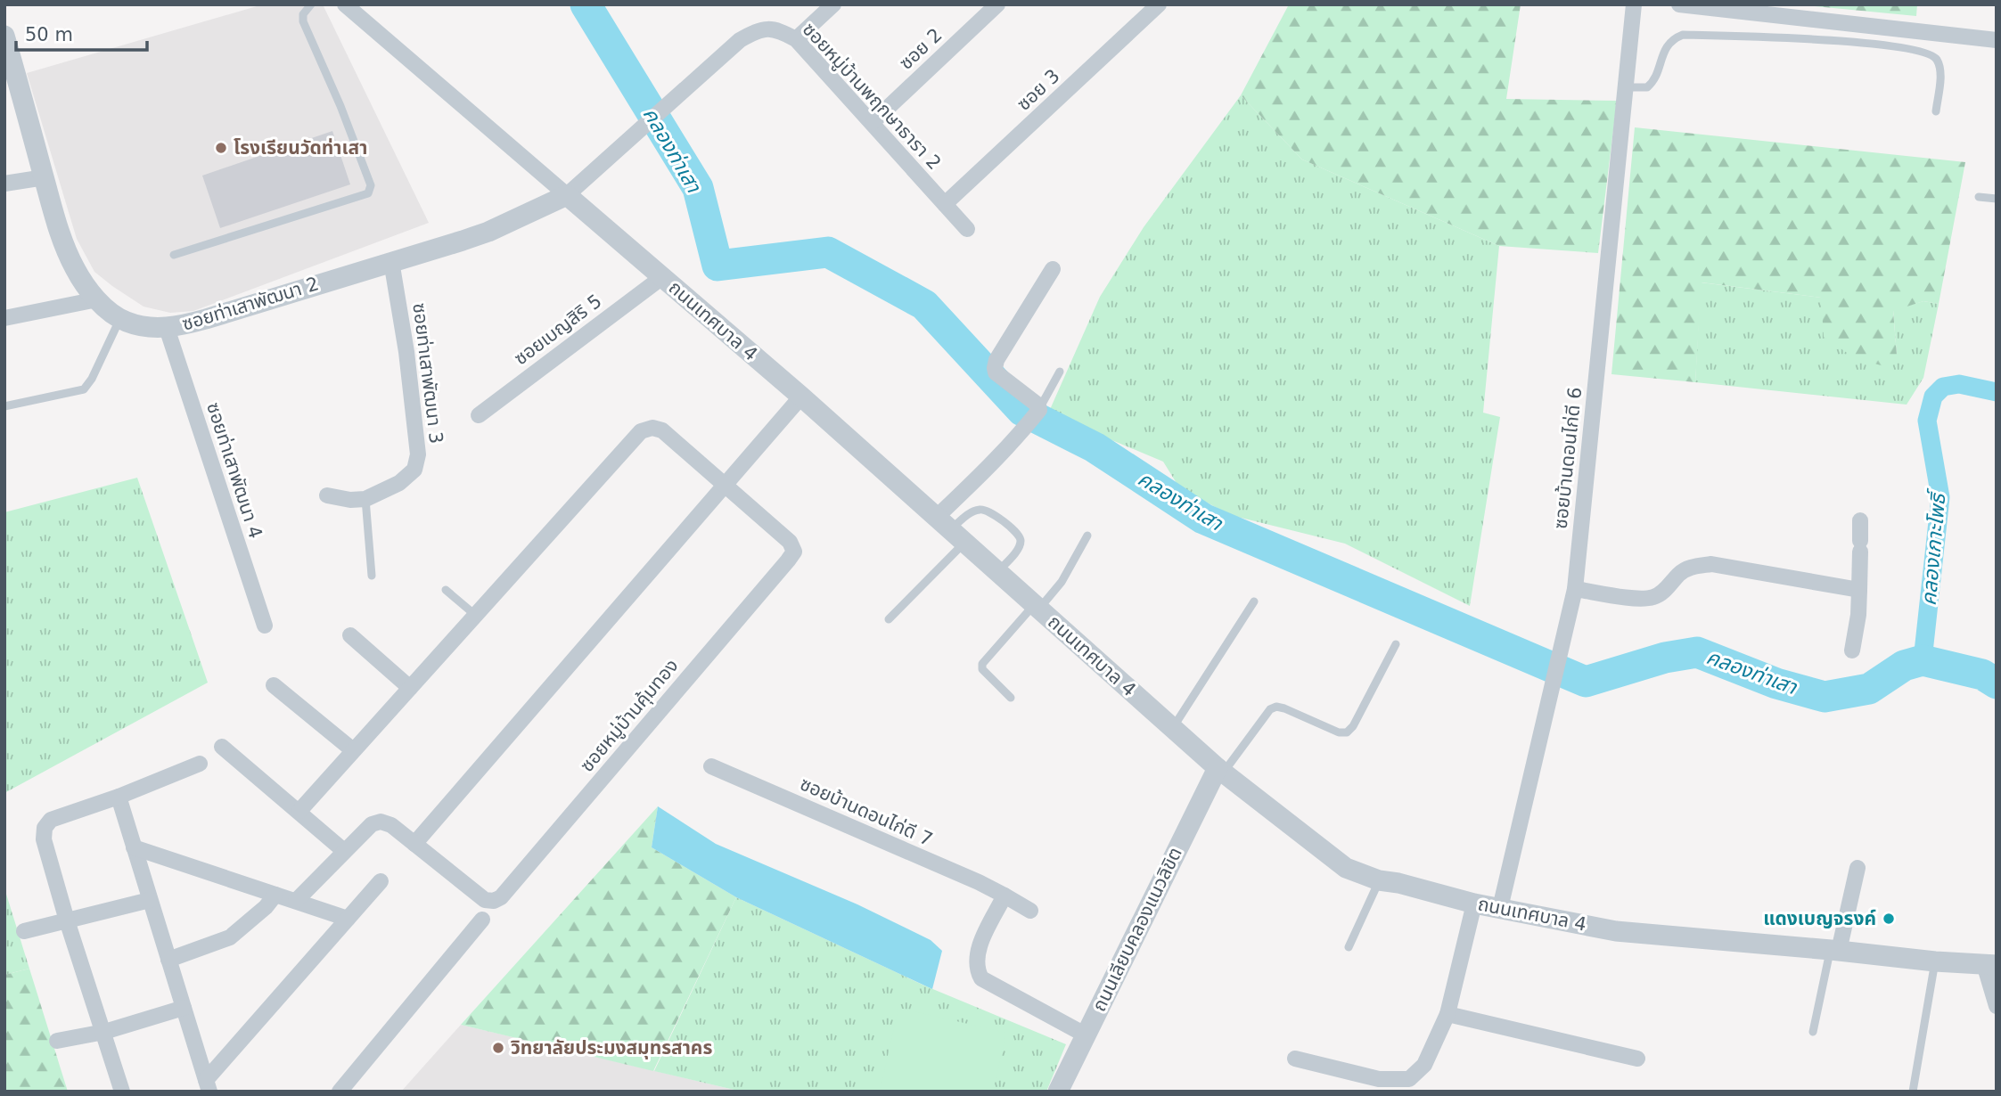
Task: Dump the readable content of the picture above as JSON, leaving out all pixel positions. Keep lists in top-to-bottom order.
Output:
{
  "streets": {
    "street": [
      "ซอย 2",
      "ซอย 3",
      "ซอยหมู่บ้านพฤกษาธารา 2",
      "ซอยท่าเสาพัฒนา 2",
      "ถนนเทศบาล 4",
      "ซอยเบญสิริ 5",
      "ซอยท่าเสาพัฒนา 3",
      "ซอยบ้านดอนไก่ดี 6",
      "ซอยท่าเสาพัฒนา 4",
      "ซอยหมู่บ้านคุ้มทอง",
      "ซอยบ้านดอนไก่ดี 7",
      "ถนนเลียบคลองแนวลิขิต"
    ]
  },
  "crossings": [
    ["ซอย 2", "ซอยหมู่บ้านพฤกษาธารา 2"],
    ["ซอย 3", "ซอยหมู่บ้านพฤกษาธารา 2"],
    ["ซอยหมู่บ้านพฤกษาธารา 2", "ซอยท่าเสาพัฒนา 2"],
    ["ซอยหมู่บ้านพฤกษาธารา 2", "ถนนเทศบาล 4"],
    ["ซอยท่าเสาพัฒนา 2", "ถนนเทศบาล 4"],
    ["ซอยท่าเสาพัฒนา 2", "ซอยท่าเสาพัฒนา 3"],
    ["ซอยท่าเสาพัฒนา 2", "ซอยท่าเสาพัฒนา 4"],
    ["ถนนเทศบาล 4", "ซอยเบญสิริ 5"],
    ["ถนนเทศบาล 4", "ซอยบ้านดอนไก่ดี 6"],
    ["ถนนเทศบาล 4", "ถนนเลียบคลองแนวลิขิต"]
  ],
  "water": ["คลองท่าเสา", "คลองเกาะโพธิ์"],
  "places": ["โรงเรียนวัดท่าเสา", "แดงเบญจรงค์", "วิทยาลัยประมงสมุทรสาคร"],
  "scale_bar": "50 m"
}
